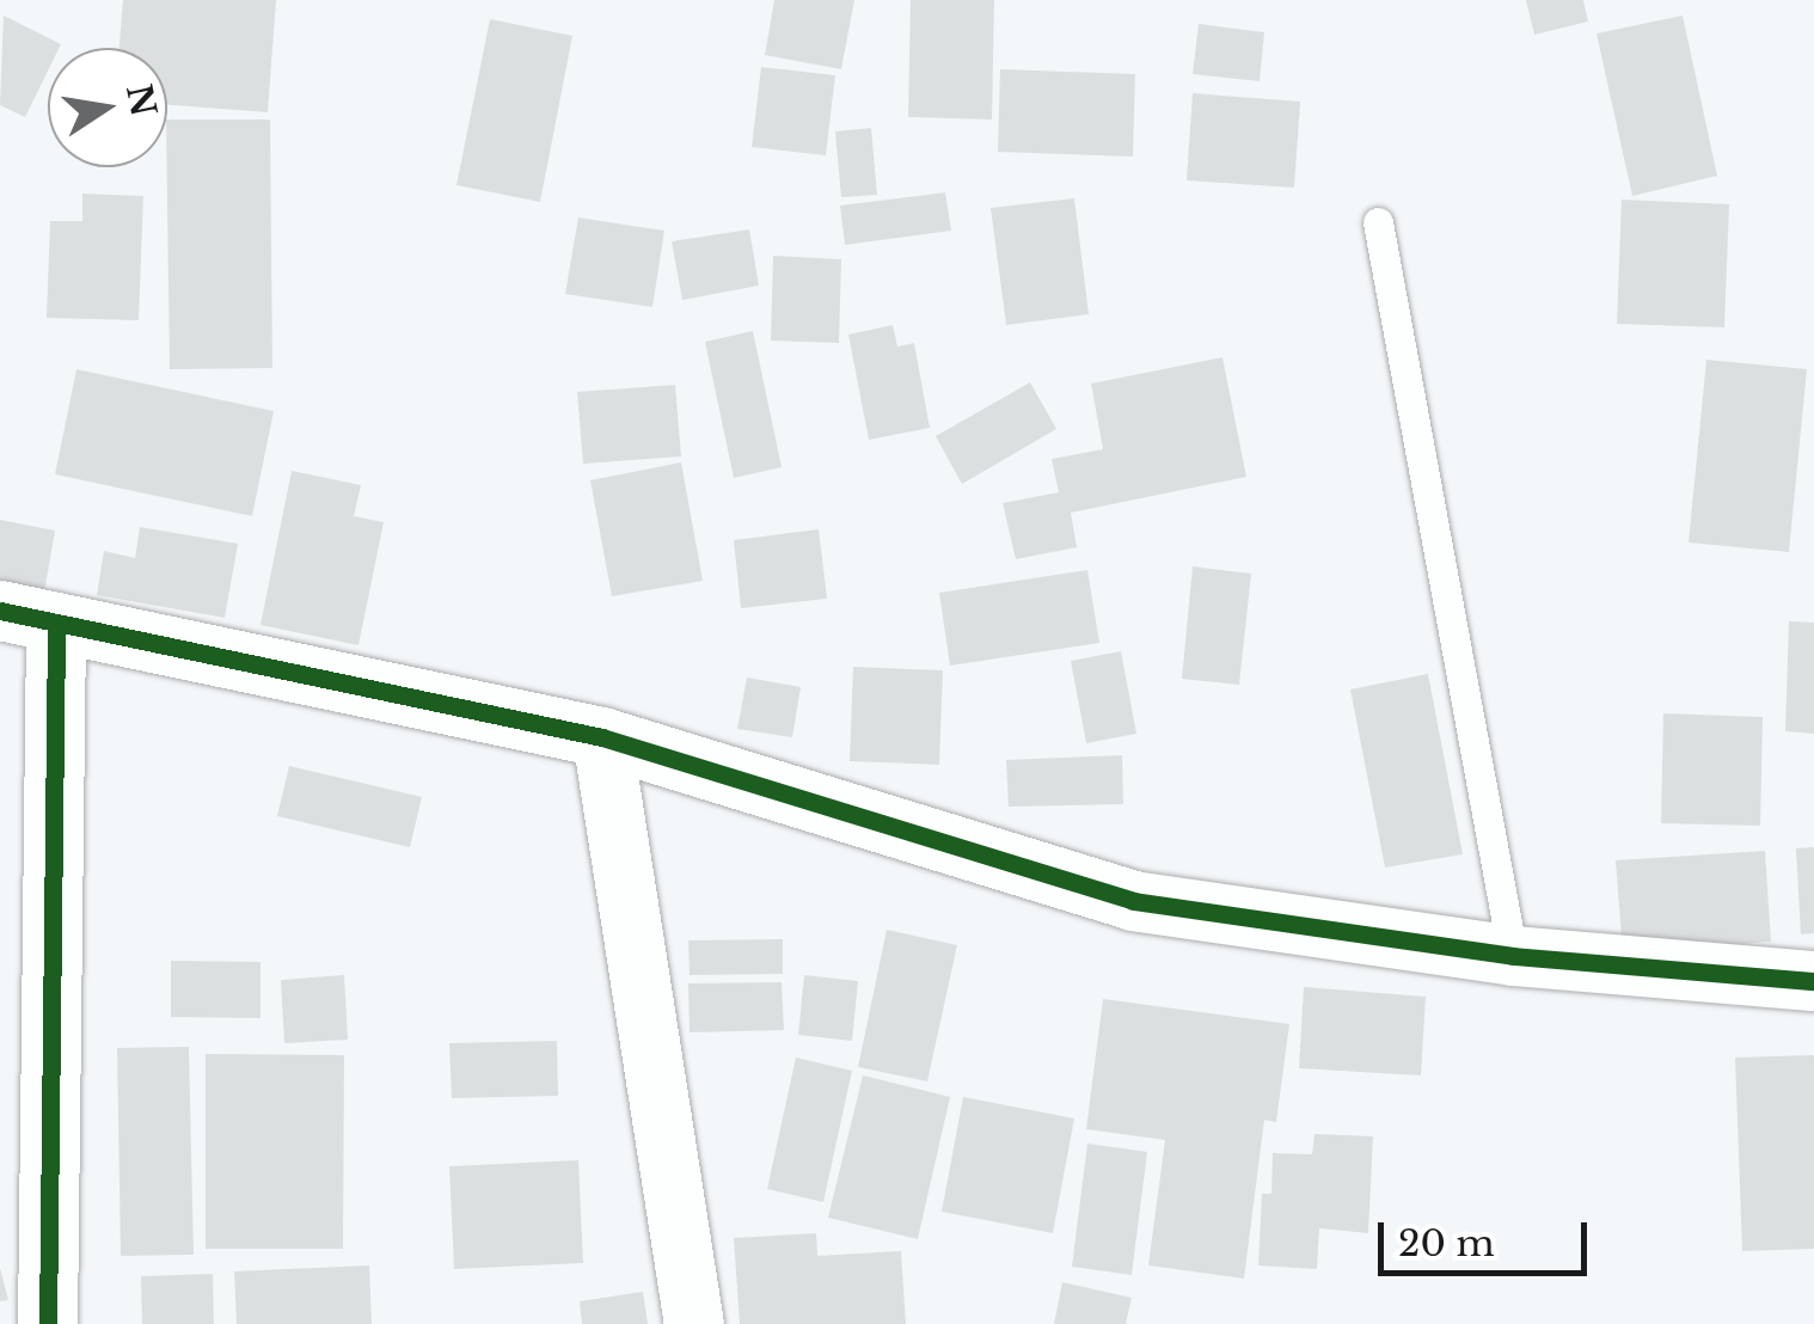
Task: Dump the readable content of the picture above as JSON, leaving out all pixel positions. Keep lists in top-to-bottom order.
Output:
{
  "scale_bar": "20 m",
  "north": "right"
}
